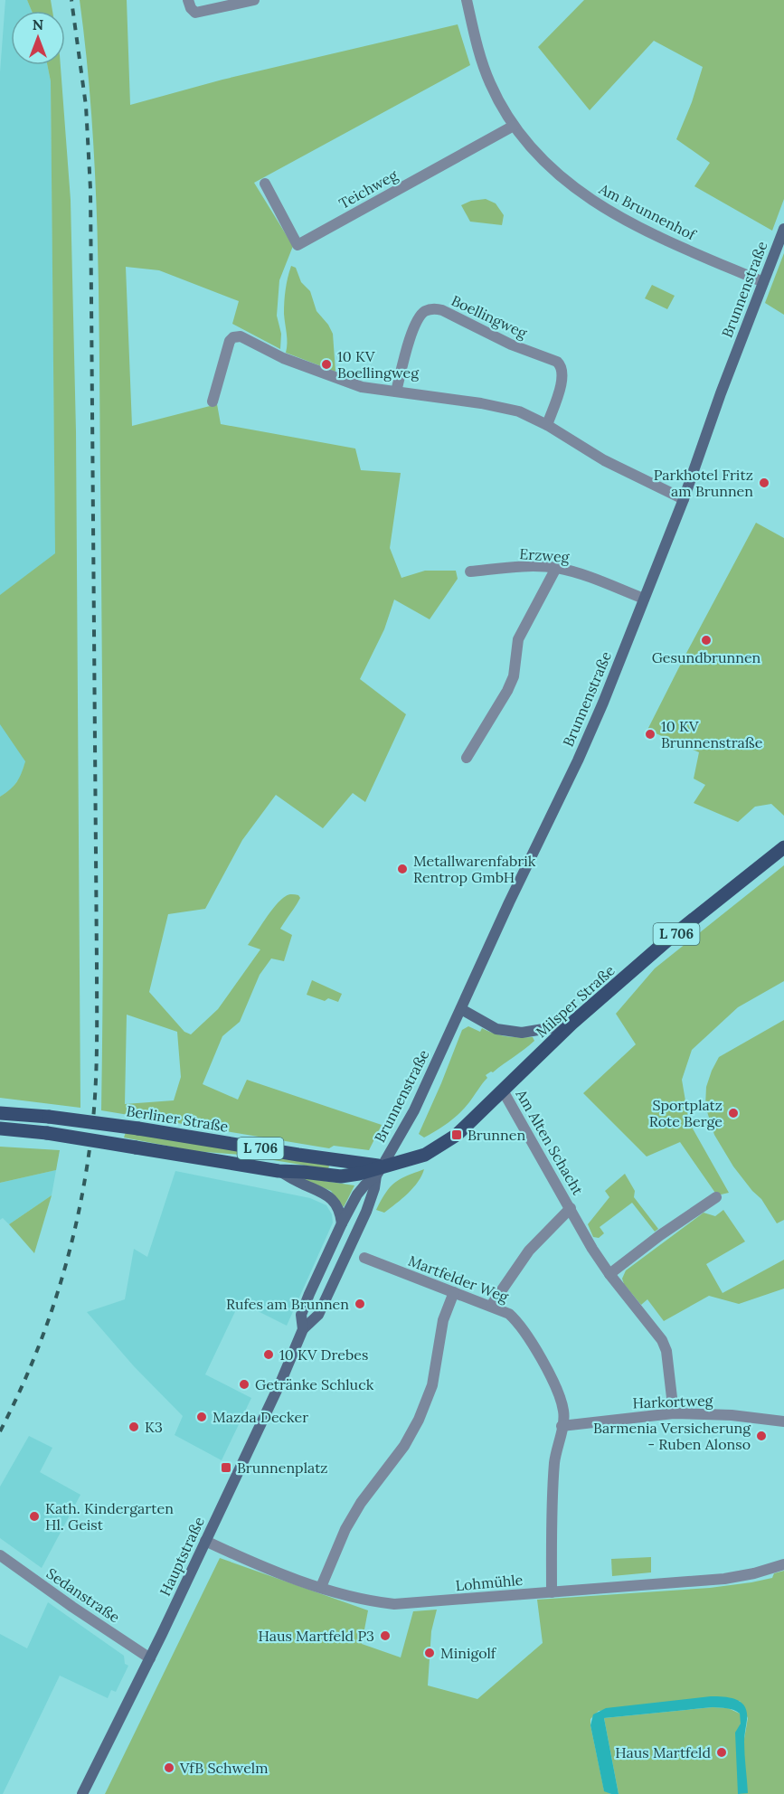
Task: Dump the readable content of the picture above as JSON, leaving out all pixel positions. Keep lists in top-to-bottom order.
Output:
{
  "streets": {
    "main road": [
      "Brunnenstraße",
      "L 706",
      "Milsper Straße",
      "Berliner Straße",
      "Hauptstraße"
    ],
    "street": [
      "Teichweg",
      "Am Brunnenhof",
      "Boellingweg",
      "Erzweg",
      "Am Alten Schacht",
      "Martfelder Weg",
      "Harkortweg",
      "Lohmühle",
      "Sedanstraße"
    ]
  },
  "crossings": [
    ["Teichweg", "Am Brunnenhof"],
    ["Am Brunnenhof", "Brunnenstraße"],
    ["Brunnenstraße", "Erzweg"],
    ["Brunnenstraße", "L 706"],
    ["Brunnenstraße", "Milsper Straße"],
    ["Brunnenstraße", "Berliner Straße"],
    ["Brunnenstraße", "Hauptstraße"],
    ["L 706", "Milsper Straße"],
    ["L 706", "Berliner Straße"],
    ["L 706", "Hauptstraße"],
    ["Milsper Straße", "Berliner Straße"],
    ["Milsper Straße", "Am Alten Schacht"],
    ["Milsper Straße", "Hauptstraße"],
    ["Berliner Straße", "Hauptstraße"],
    ["Am Alten Schacht", "Martfelder Weg"],
    ["Am Alten Schacht", "Harkortweg"],
    ["Martfelder Weg", "Harkortweg"],
    ["Martfelder Weg", "Lohmühle"],
    ["Hauptstraße", "Lohmühle"],
    ["Hauptstraße", "Sedanstraße"]
  ],
  "places": {
    "other": [
      "10 KV Boellingweg",
      "Parkhotel Fritz am Brunnen",
      "Gesundbrunnen",
      "10 KV Brunnenstraße",
      "Metallwarenfabrik Rentrop GmbH",
      "Sportplatz Rote Berge",
      "Rufes am Brunnen",
      "10 KV Drebes",
      "Getränke Schluck",
      "Mazda Decker",
      "K3",
      "Barmenia Versicherung - Ruben Alonso",
      "Kath. Kindergarten Hl. Geist",
      "Haus Martfeld P3",
      "Minigolf",
      "Haus Martfeld",
      "VfB Schwelm"
    ],
    "transit": ["Brunnen", "Brunnenplatz"]
  },
  "north": "top"
}
